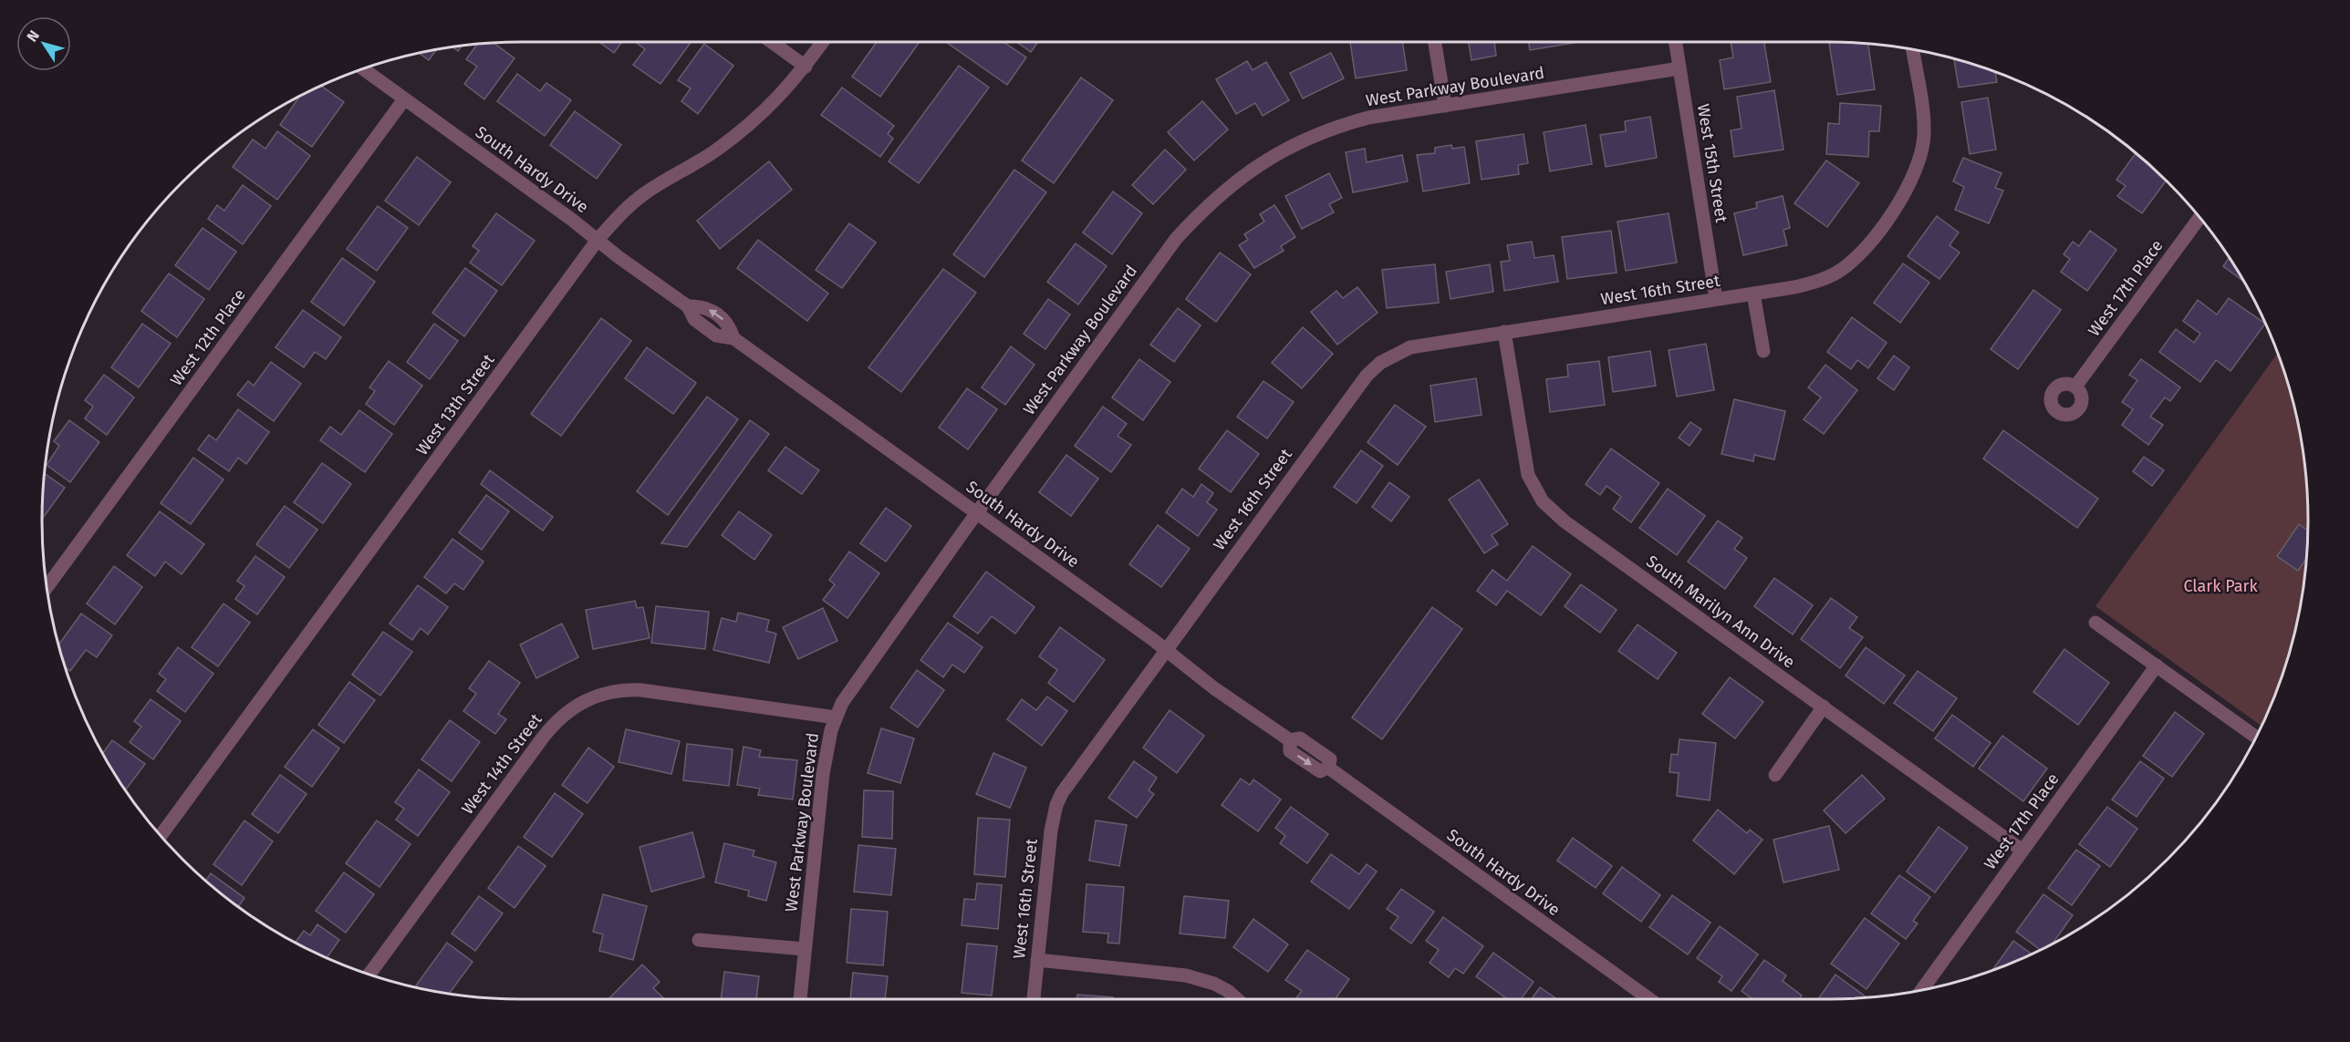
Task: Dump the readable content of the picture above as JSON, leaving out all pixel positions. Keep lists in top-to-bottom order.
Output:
{
  "streets": {
    "street": [
      "West Parkway Boulevard",
      "West 15th Street",
      "South Hardy Drive",
      "West 17th Place",
      "West 16th Street",
      "West 12th Place",
      "West 13th Street",
      "South Marilyn Ann Drive",
      "West 14th Street"
    ]
  },
  "crossings": [
    ["West Parkway Boulevard", "West 15th Street"],
    ["West Parkway Boulevard", "South Hardy Drive"],
    ["West Parkway Boulevard", "West 14th Street"],
    ["West 15th Street", "West 16th Street"],
    ["South Hardy Drive", "West 16th Street"],
    ["South Hardy Drive", "West 12th Place"],
    ["South Hardy Drive", "West 13th Street"],
    ["West 17th Place", "South Marilyn Ann Drive"],
    ["West 16th Street", "South Marilyn Ann Drive"]
  ],
  "parks": ["Clark Park"],
  "north": "top left"
}
